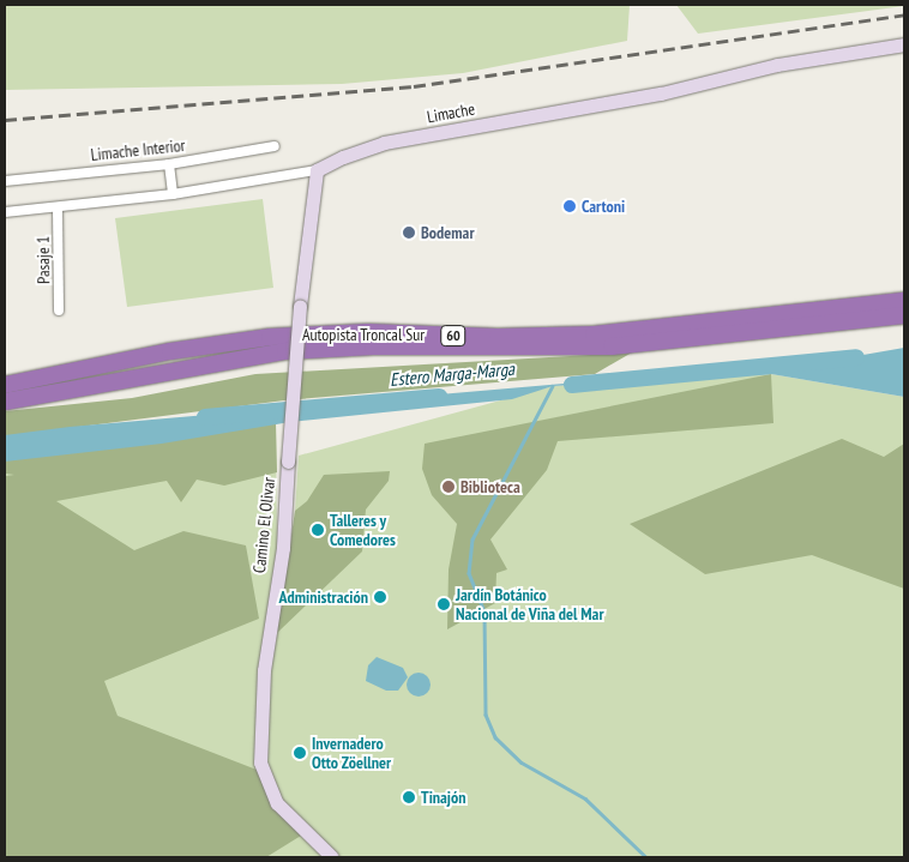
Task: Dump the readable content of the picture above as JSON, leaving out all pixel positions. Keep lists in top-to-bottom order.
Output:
{
  "streets": {
    "highway": ["Autopista Troncal Sur", "60"],
    "main road": ["Limache", "Camino El Olivar"],
    "street": ["Limache Interior", "Pasaje 1"]
  },
  "crossings": [
    ["Limache", "Pasaje 1"],
    ["Limache", "Camino El Olivar"]
  ],
  "water": ["Estero Marga-Marga"],
  "places": [
    "Cartoni",
    "Bodemar",
    "Biblioteca",
    "Talleres y Comedores",
    "Administración",
    "Jardín Botánico Nacional de Viña del Mar",
    "Invernadero Otto Zöellner",
    "Tinajón"
  ]
}
